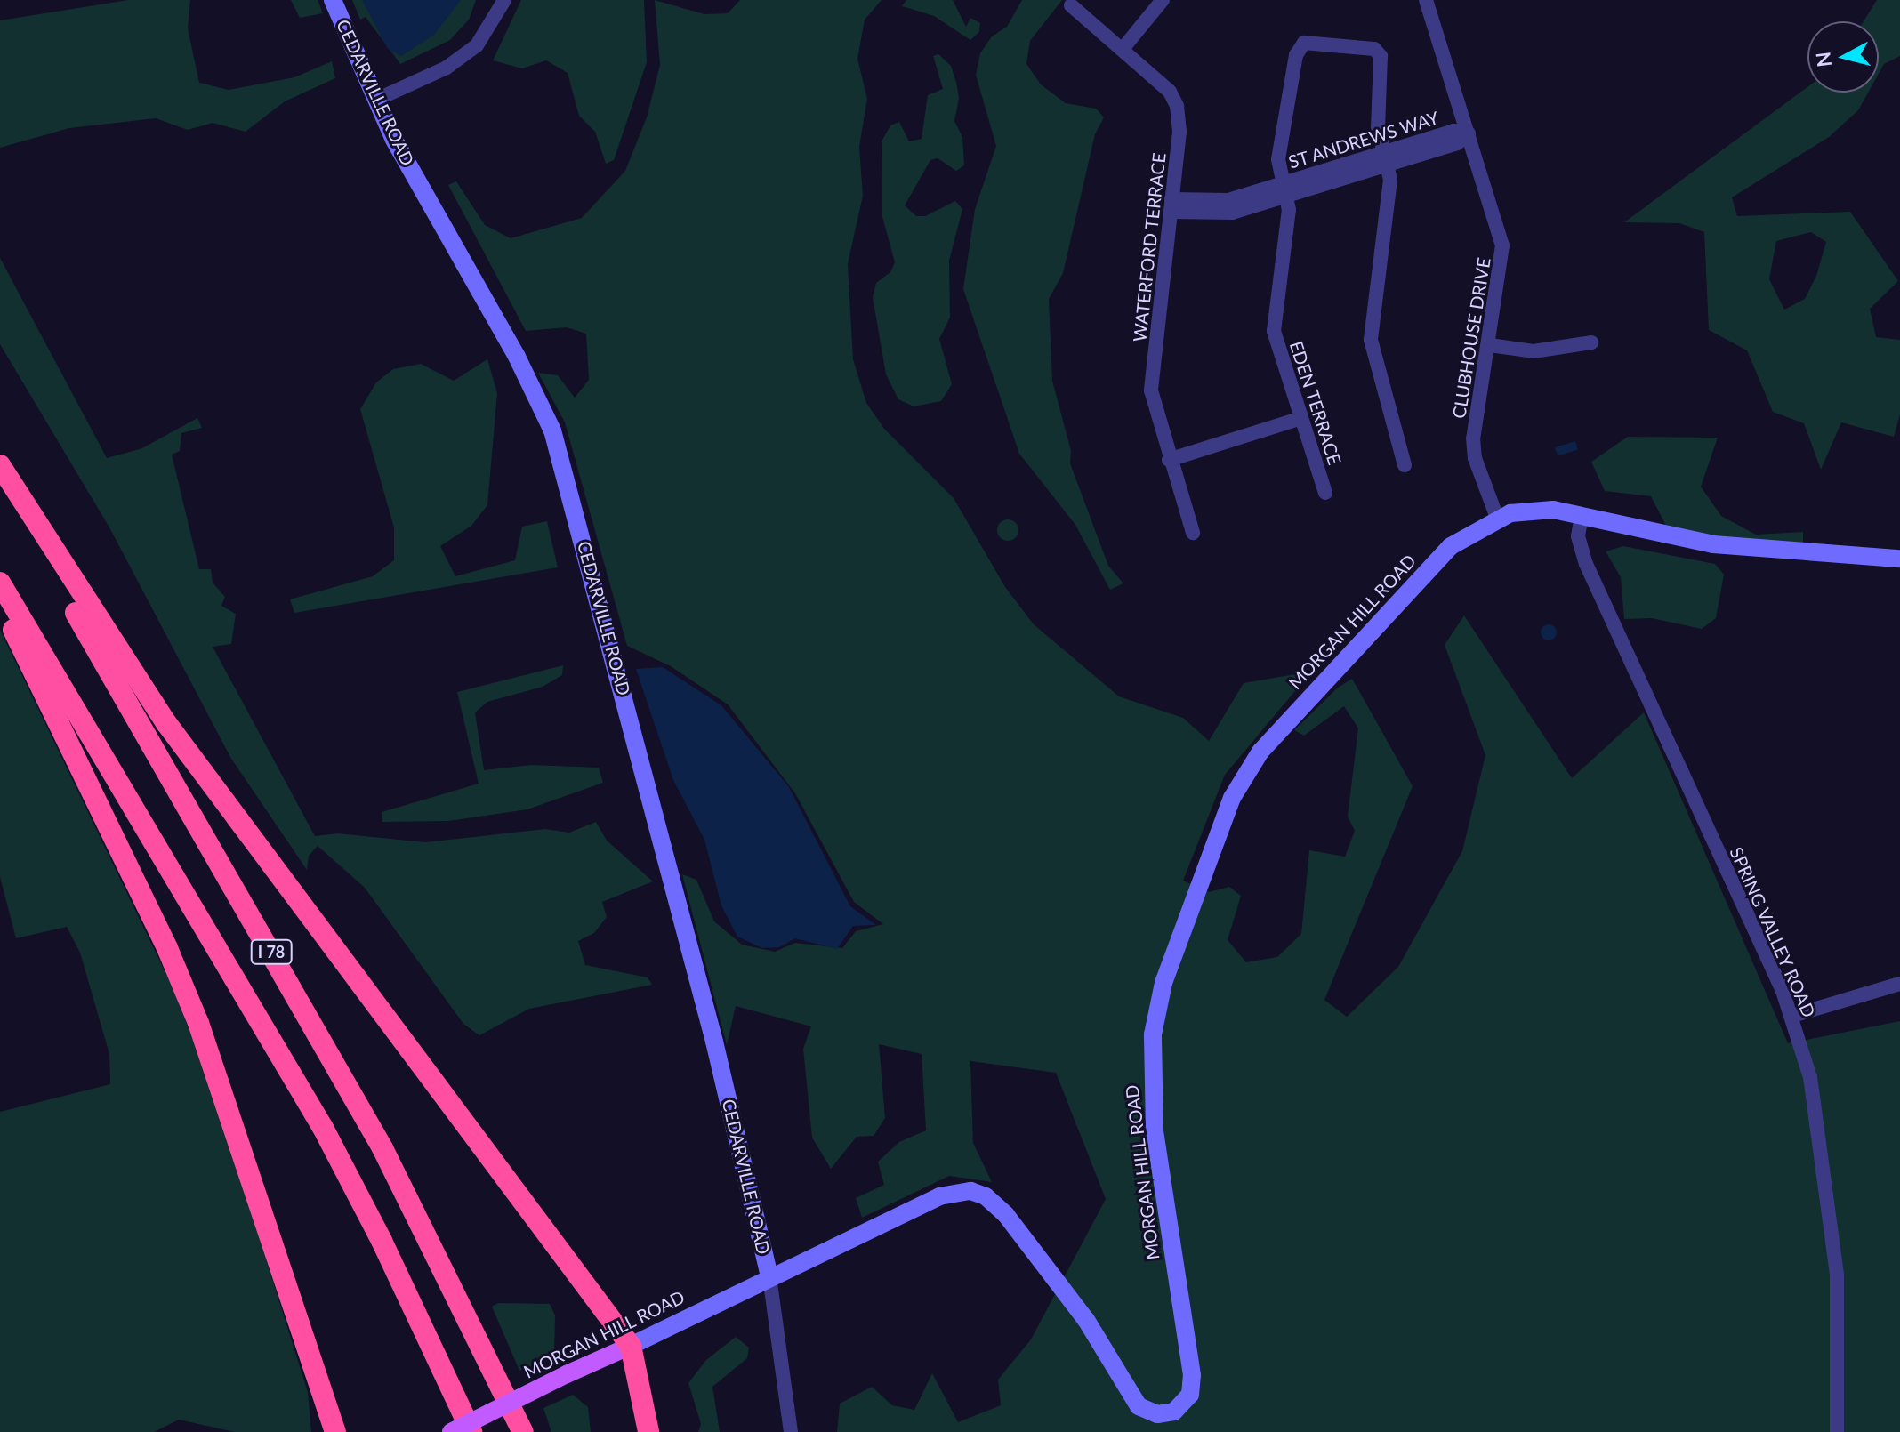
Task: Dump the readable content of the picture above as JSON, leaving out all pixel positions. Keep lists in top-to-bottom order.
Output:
{
  "streets": {
    "highway": ["I 78"],
    "main road": ["CEDARVILLE ROAD", "MORGAN HILL ROAD"],
    "street": [
      "ST ANDREWS WAY",
      "WATERFORD TERRACE",
      "CLUBHOUSE DRIVE",
      "EDEN TERRACE",
      "SPRING VALLEY ROAD"
    ]
  },
  "crossings": [
    ["CEDARVILLE ROAD", "MORGAN HILL ROAD"],
    ["ST ANDREWS WAY", "WATERFORD TERRACE"],
    ["ST ANDREWS WAY", "CLUBHOUSE DRIVE"],
    ["ST ANDREWS WAY", "EDEN TERRACE"],
    ["CLUBHOUSE DRIVE", "MORGAN HILL ROAD"],
    ["MORGAN HILL ROAD", "SPRING VALLEY ROAD"]
  ],
  "north": "left"
}
